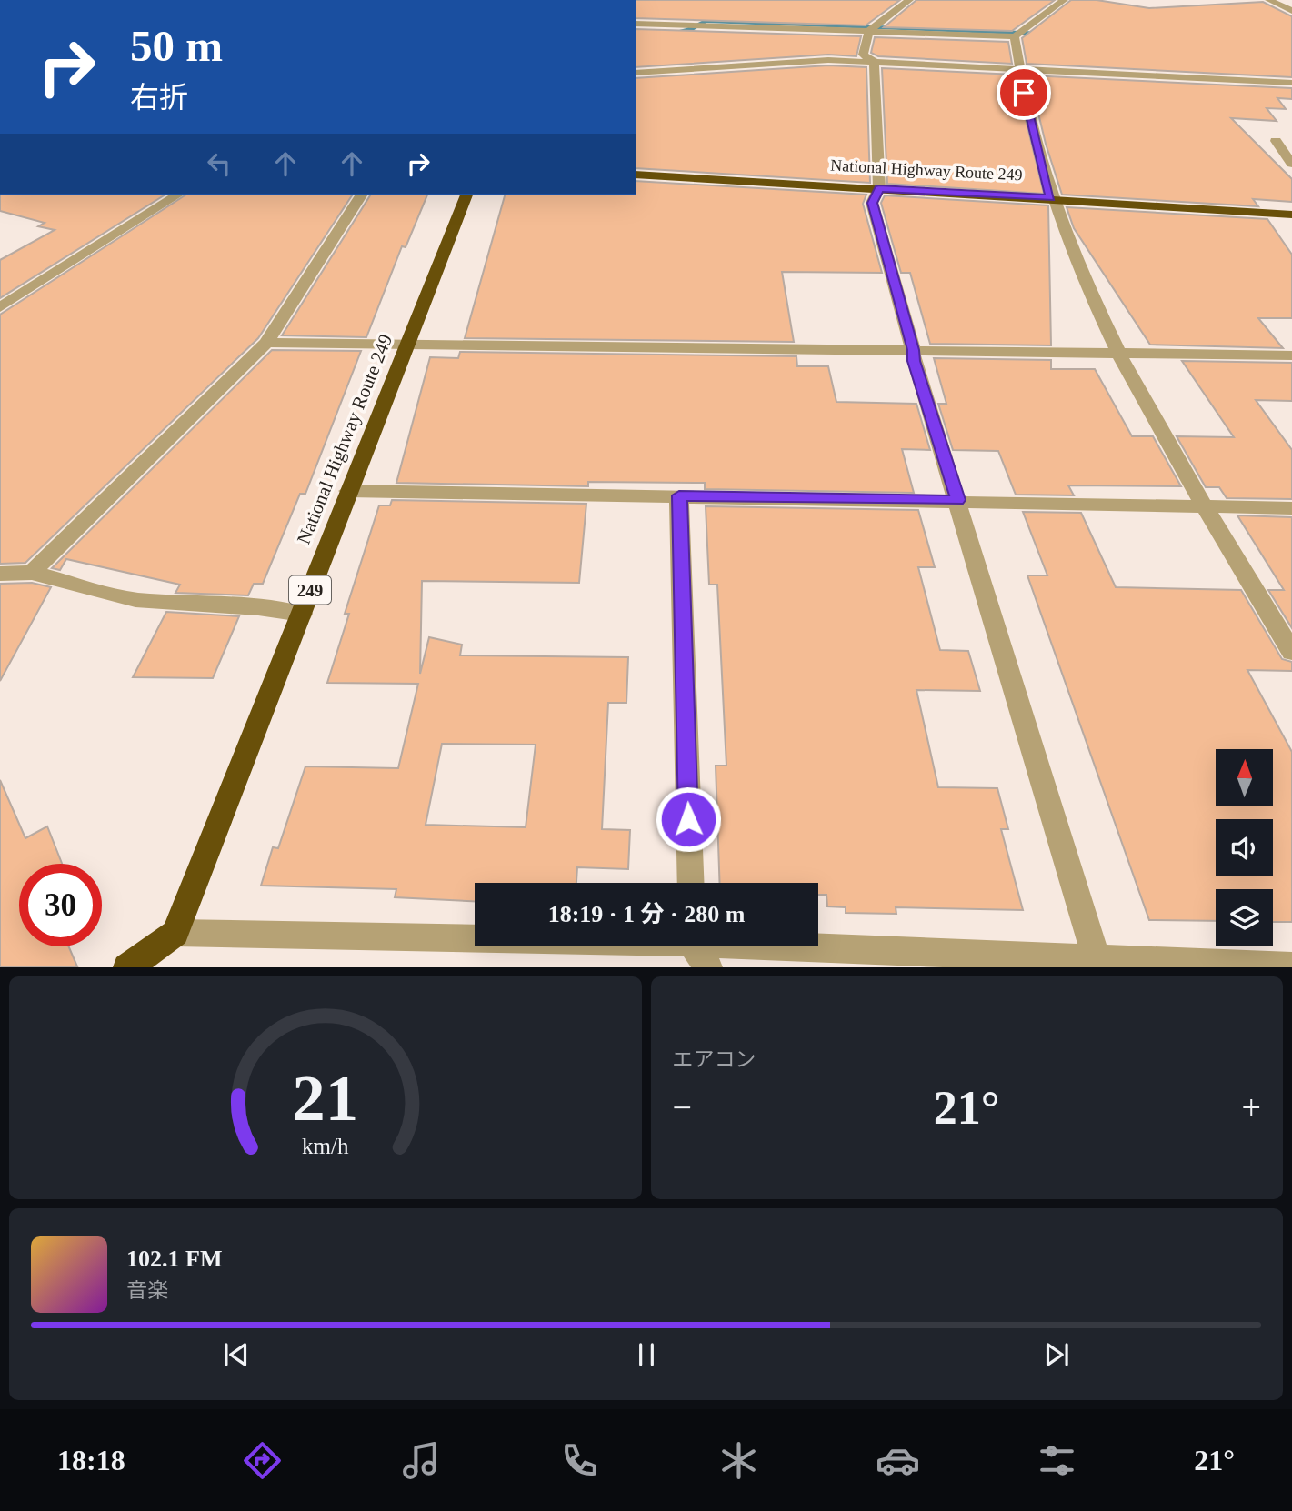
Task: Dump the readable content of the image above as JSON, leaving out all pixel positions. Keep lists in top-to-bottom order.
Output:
{
  "streets": {
    "highway": ["National Highway Route 249", "249"]
  },
  "north": "top",
  "page": {
    "turn": ["50 m", "右折"],
    "limit": "30",
    "trip": "18:19 · 1 分 · 280 m",
    "tile": "エアコン",
    "heat": ["−", "21°", "+"],
    "song": ["102.1 FM", "音楽"],
    "tabs": ["18:18", "21°"],
    "gauge": ["21", "km/h"]
  }
}
